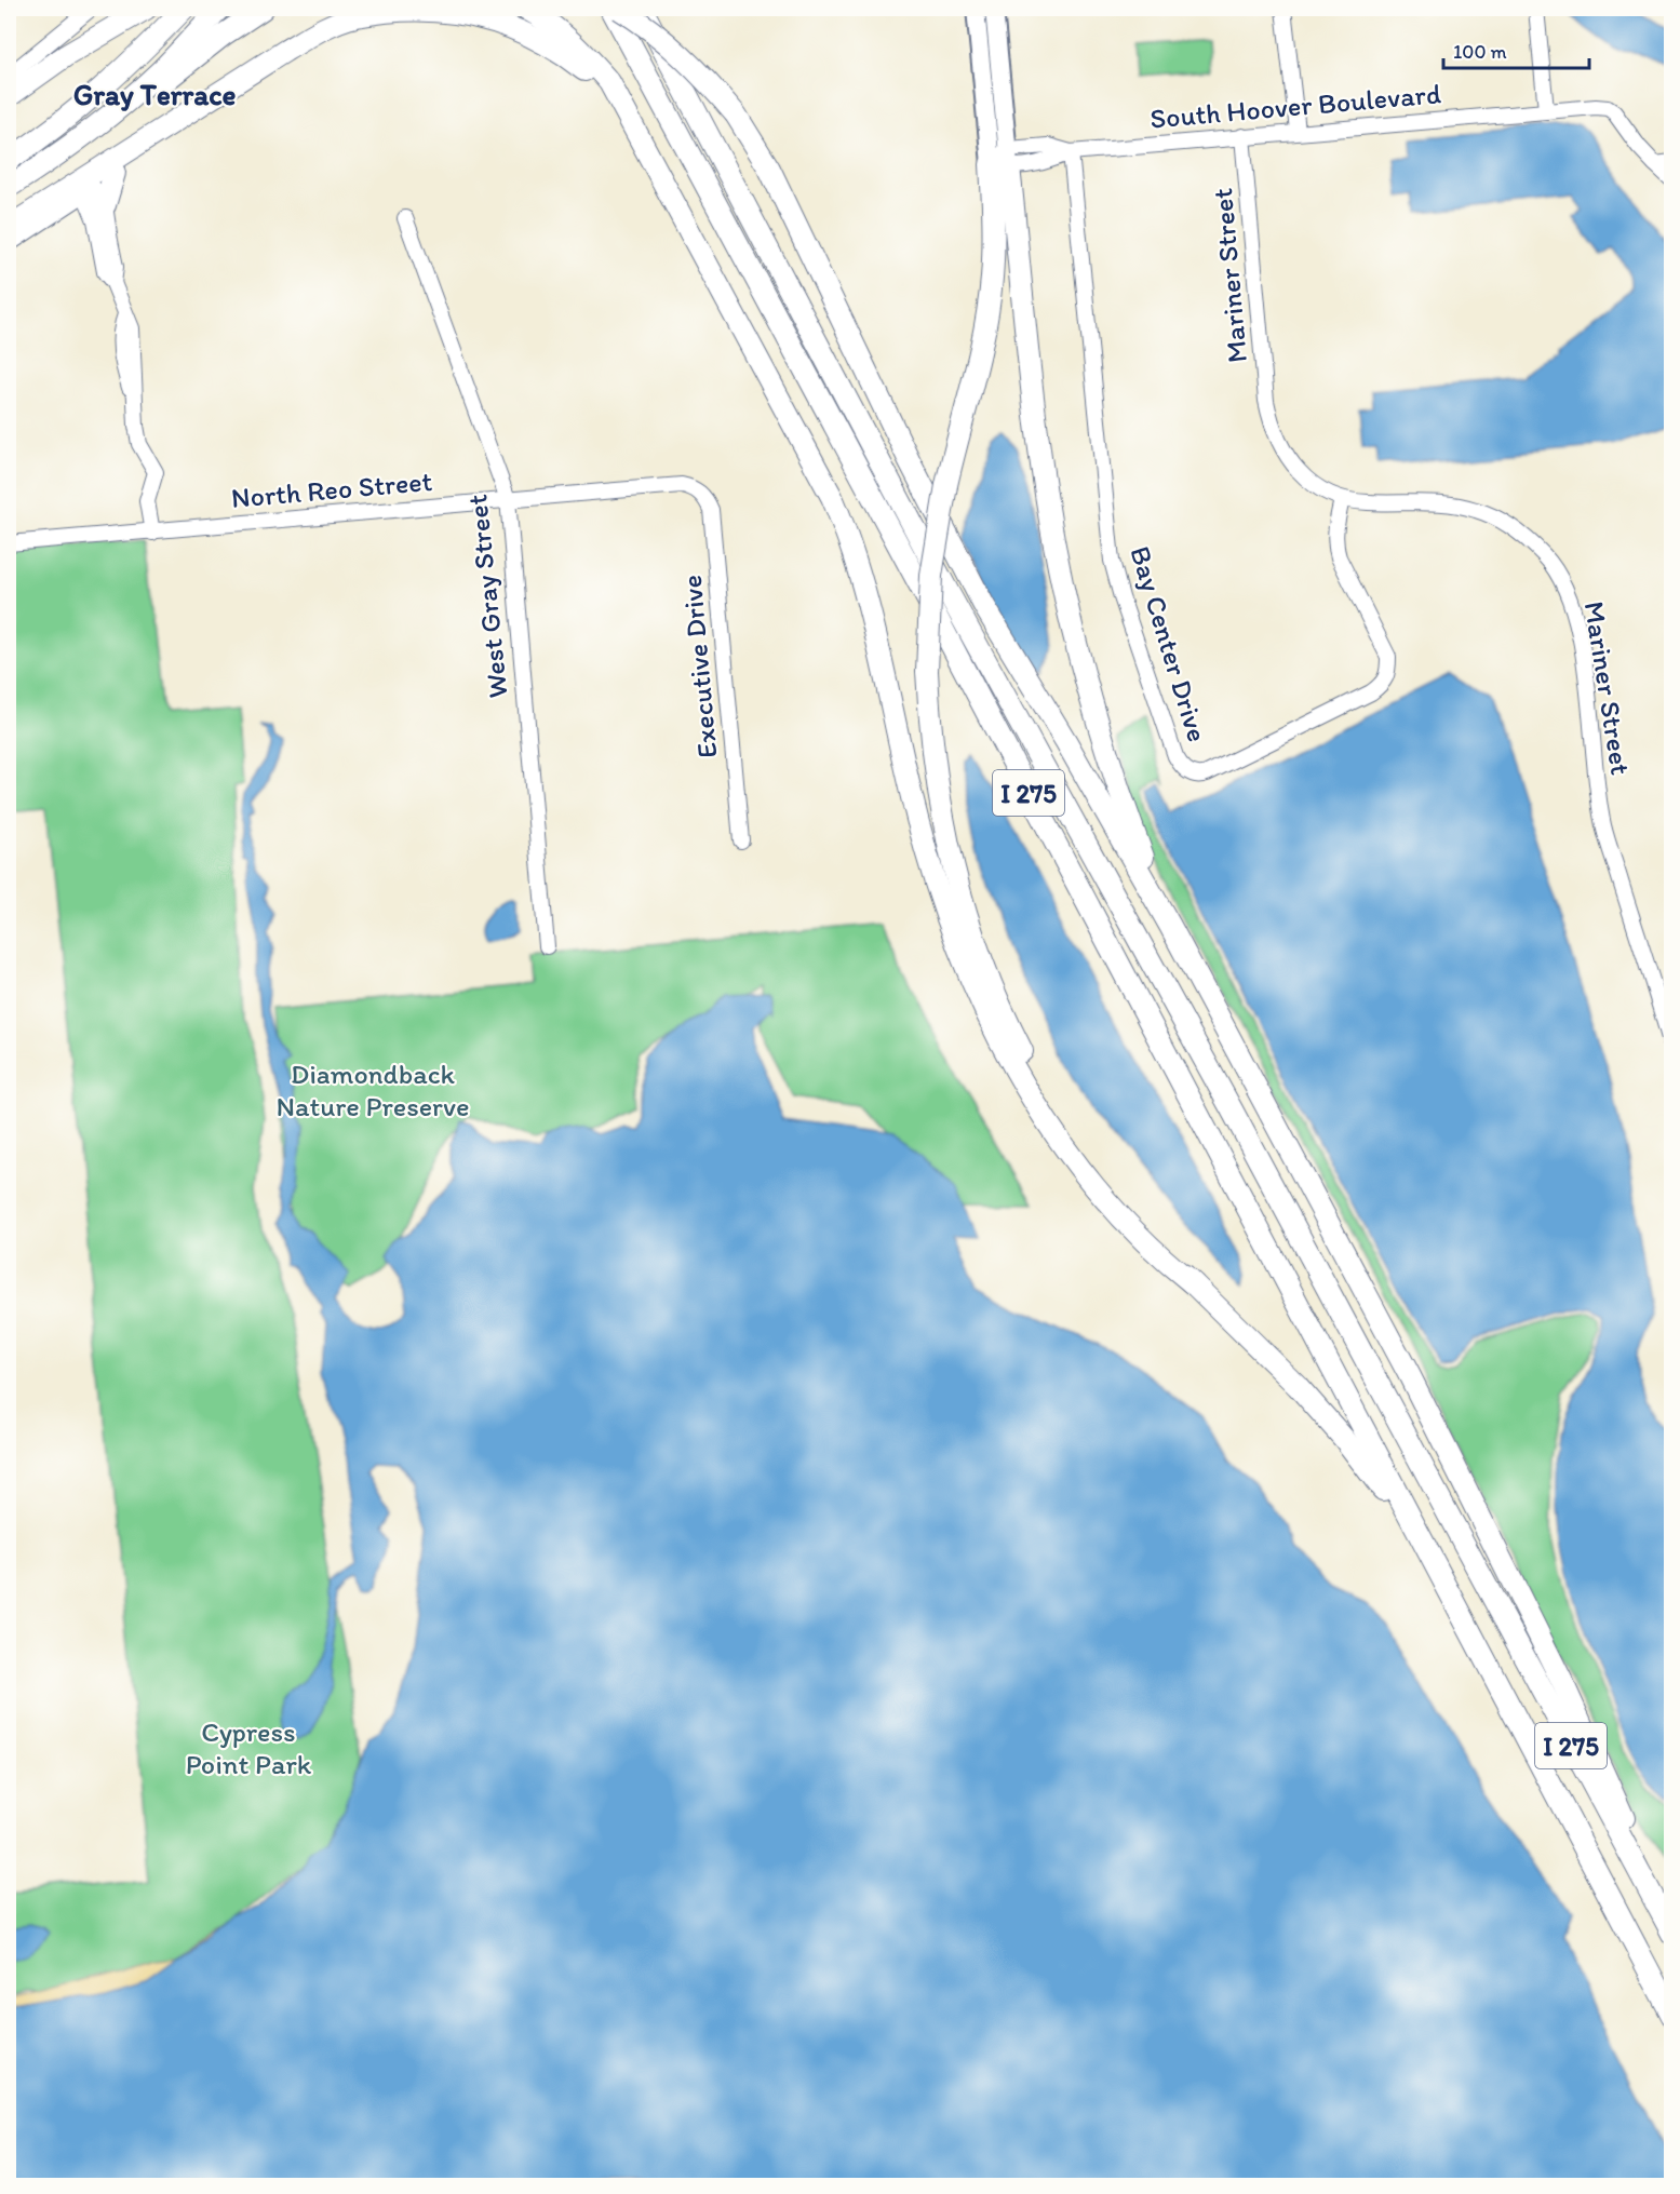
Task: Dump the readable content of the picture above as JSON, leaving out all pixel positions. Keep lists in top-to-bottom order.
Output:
{
  "streets": {
    "highway": ["I 275"],
    "street": [
      "South Hoover Boulevard",
      "Mariner Street",
      "North Reo Street",
      "West Gray Street",
      "Bay Center Drive",
      "Executive Drive"
    ]
  },
  "crossings": [
    ["South Hoover Boulevard", "Mariner Street"],
    ["South Hoover Boulevard", "Bay Center Drive"],
    ["Mariner Street", "Bay Center Drive"],
    ["North Reo Street", "West Gray Street"],
    ["North Reo Street", "Executive Drive"]
  ],
  "districts": ["Gray Terrace"],
  "parks": ["Diamondback Nature Preserve", "Cypress Point Park"],
  "scale_bar": "100 m"
}
